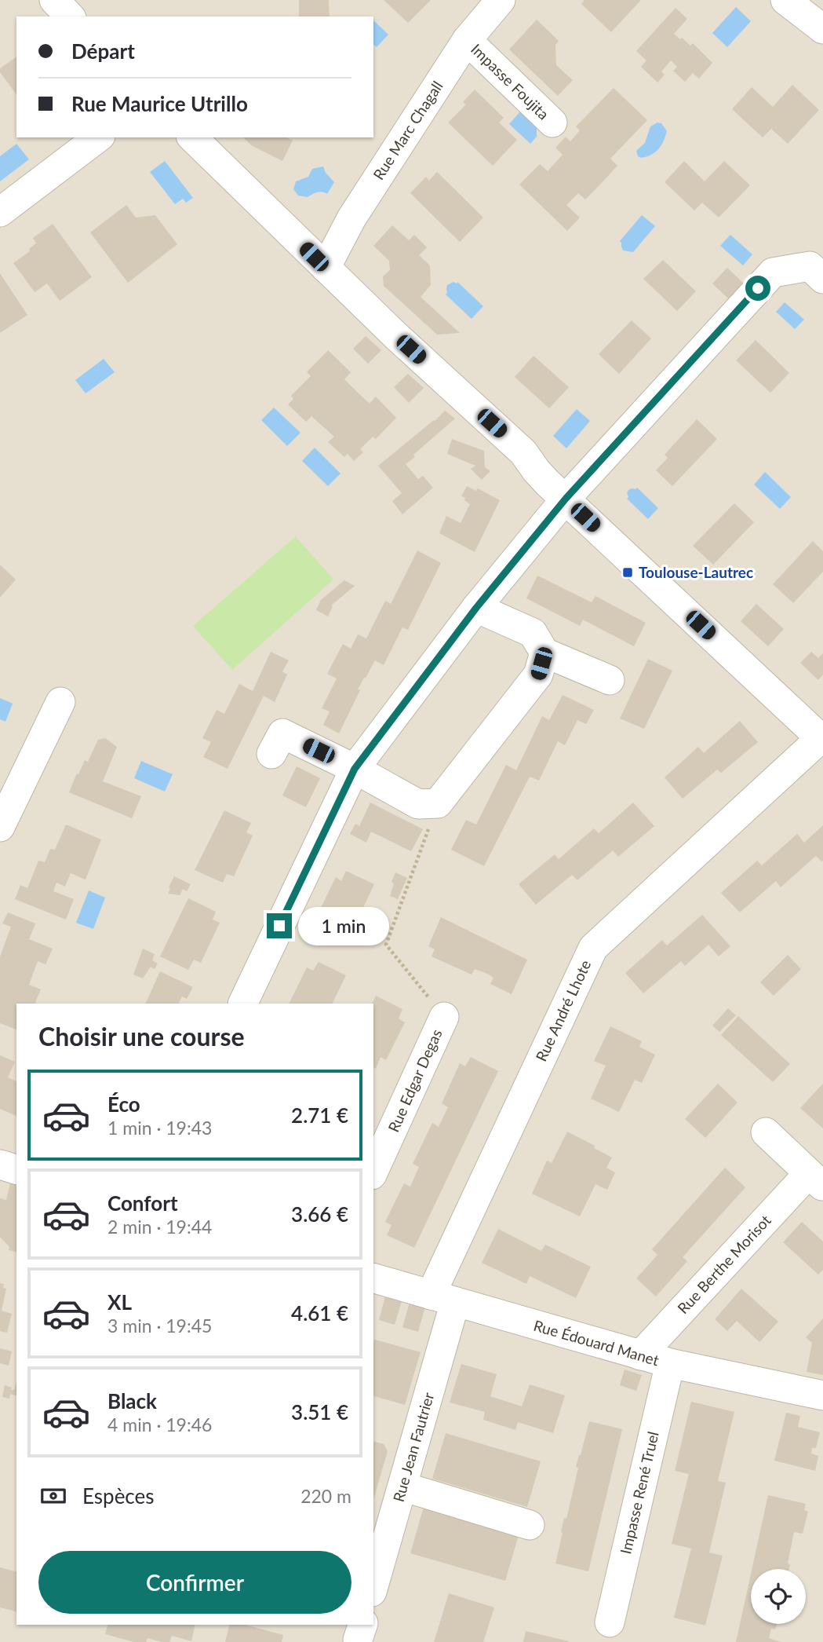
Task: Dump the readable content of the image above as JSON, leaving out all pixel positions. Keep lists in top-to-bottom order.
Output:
{
  "streets": {
    "street": [
      "Impasse Foujita",
      "Rue Marc Chagall",
      "Rue André Lhote",
      "Rue Edgar Degas",
      "Rue Berthe Morisot",
      "Rue Édouard Manet",
      "Rue Jean Fautrier",
      "Impasse René Truel"
    ]
  },
  "crossings": [
    ["Impasse Foujita", "Rue Marc Chagall"],
    ["Rue André Lhote", "Rue Édouard Manet"],
    ["Rue André Lhote", "Rue Jean Fautrier"],
    ["Rue Berthe Morisot", "Rue Édouard Manet"],
    ["Rue Édouard Manet", "Rue Jean Fautrier"],
    ["Rue Édouard Manet", "Impasse René Truel"]
  ],
  "places": {
    "transit": ["Toulouse-Lautrec"]
  },
  "page": {
    "banner": ["Départ", "Rue Maurice Utrillo"],
    "bubble": "1 min",
    "heading": "Choisir une course",
    "list": [
      {
        "name": "Éco",
        "note": "1 min · 19:43",
        "value": "2.71 €"
      },
      {
        "name": "Confort",
        "note": "2 min · 19:44",
        "value": "3.66 €"
      },
      {
        "name": "XL",
        "note": "3 min · 19:45",
        "value": "4.61 €"
      },
      {
        "name": "Black",
        "note": "4 min · 19:46",
        "value": "3.51 €"
      }
    ],
    "pay": ["Espèces", "220 m"],
    "buttons": "Confirmer"
  }
}
